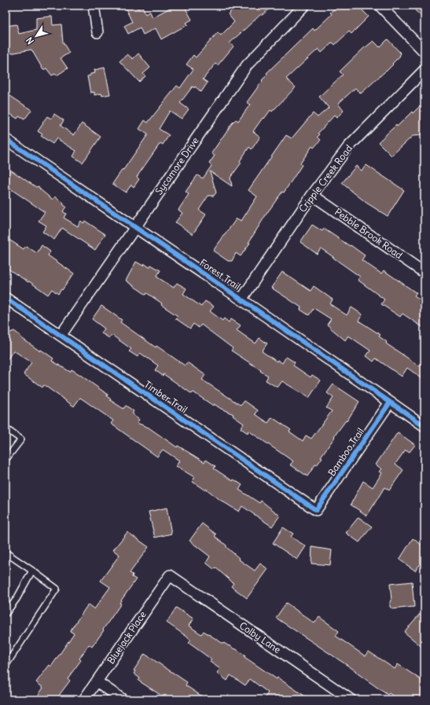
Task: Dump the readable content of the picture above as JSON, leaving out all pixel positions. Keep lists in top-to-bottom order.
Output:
{
  "streets": {
    "street": [
      "Sycamore Drive",
      "Cripple Creek Road",
      "Pebble Brook Road",
      "Forest Trail",
      "Timber Trail",
      "Bamboo Trail",
      "Bluejack Place",
      "Colby Lane"
    ]
  },
  "crossings": [
    ["Sycamore Drive", "Forest Trail"],
    ["Sycamore Drive", "Timber Trail"],
    ["Cripple Creek Road", "Pebble Brook Road"],
    ["Cripple Creek Road", "Forest Trail"],
    ["Forest Trail", "Bamboo Trail"],
    ["Timber Trail", "Bamboo Trail"],
    ["Bluejack Place", "Colby Lane"]
  ],
  "north": "bottom left"
}
